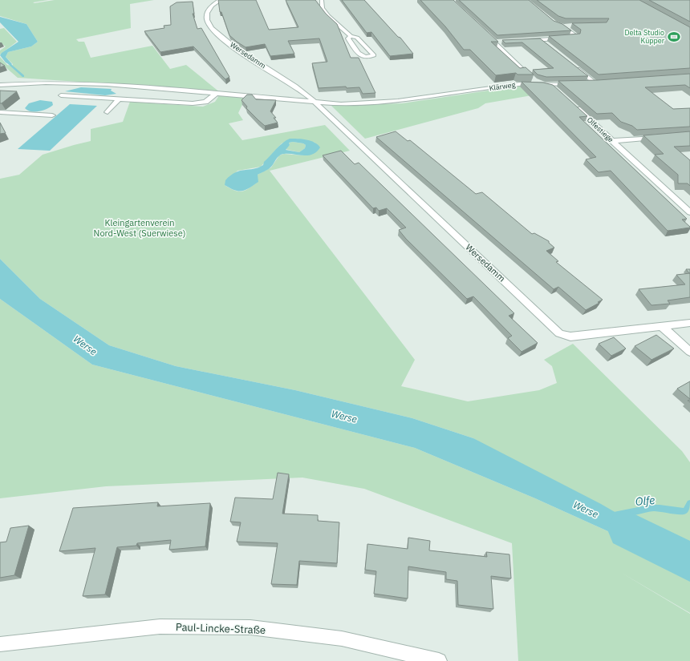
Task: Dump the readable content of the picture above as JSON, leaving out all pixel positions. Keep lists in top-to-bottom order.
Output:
{
  "streets": {
    "street": [
      "Wersedamm",
      "Klärweg",
      "Olfestiege",
      "Paul-Lincke-Straße"
    ]
  },
  "crossings": [
    ["Wersedamm", "Klärweg"]
  ],
  "water": ["Werse", "Olfe"],
  "parks": ["Kleingartenverein Nord-West (Suerwiese)"],
  "places": {
    "sports": ["Delta Studio Küpper"]
  }
}
